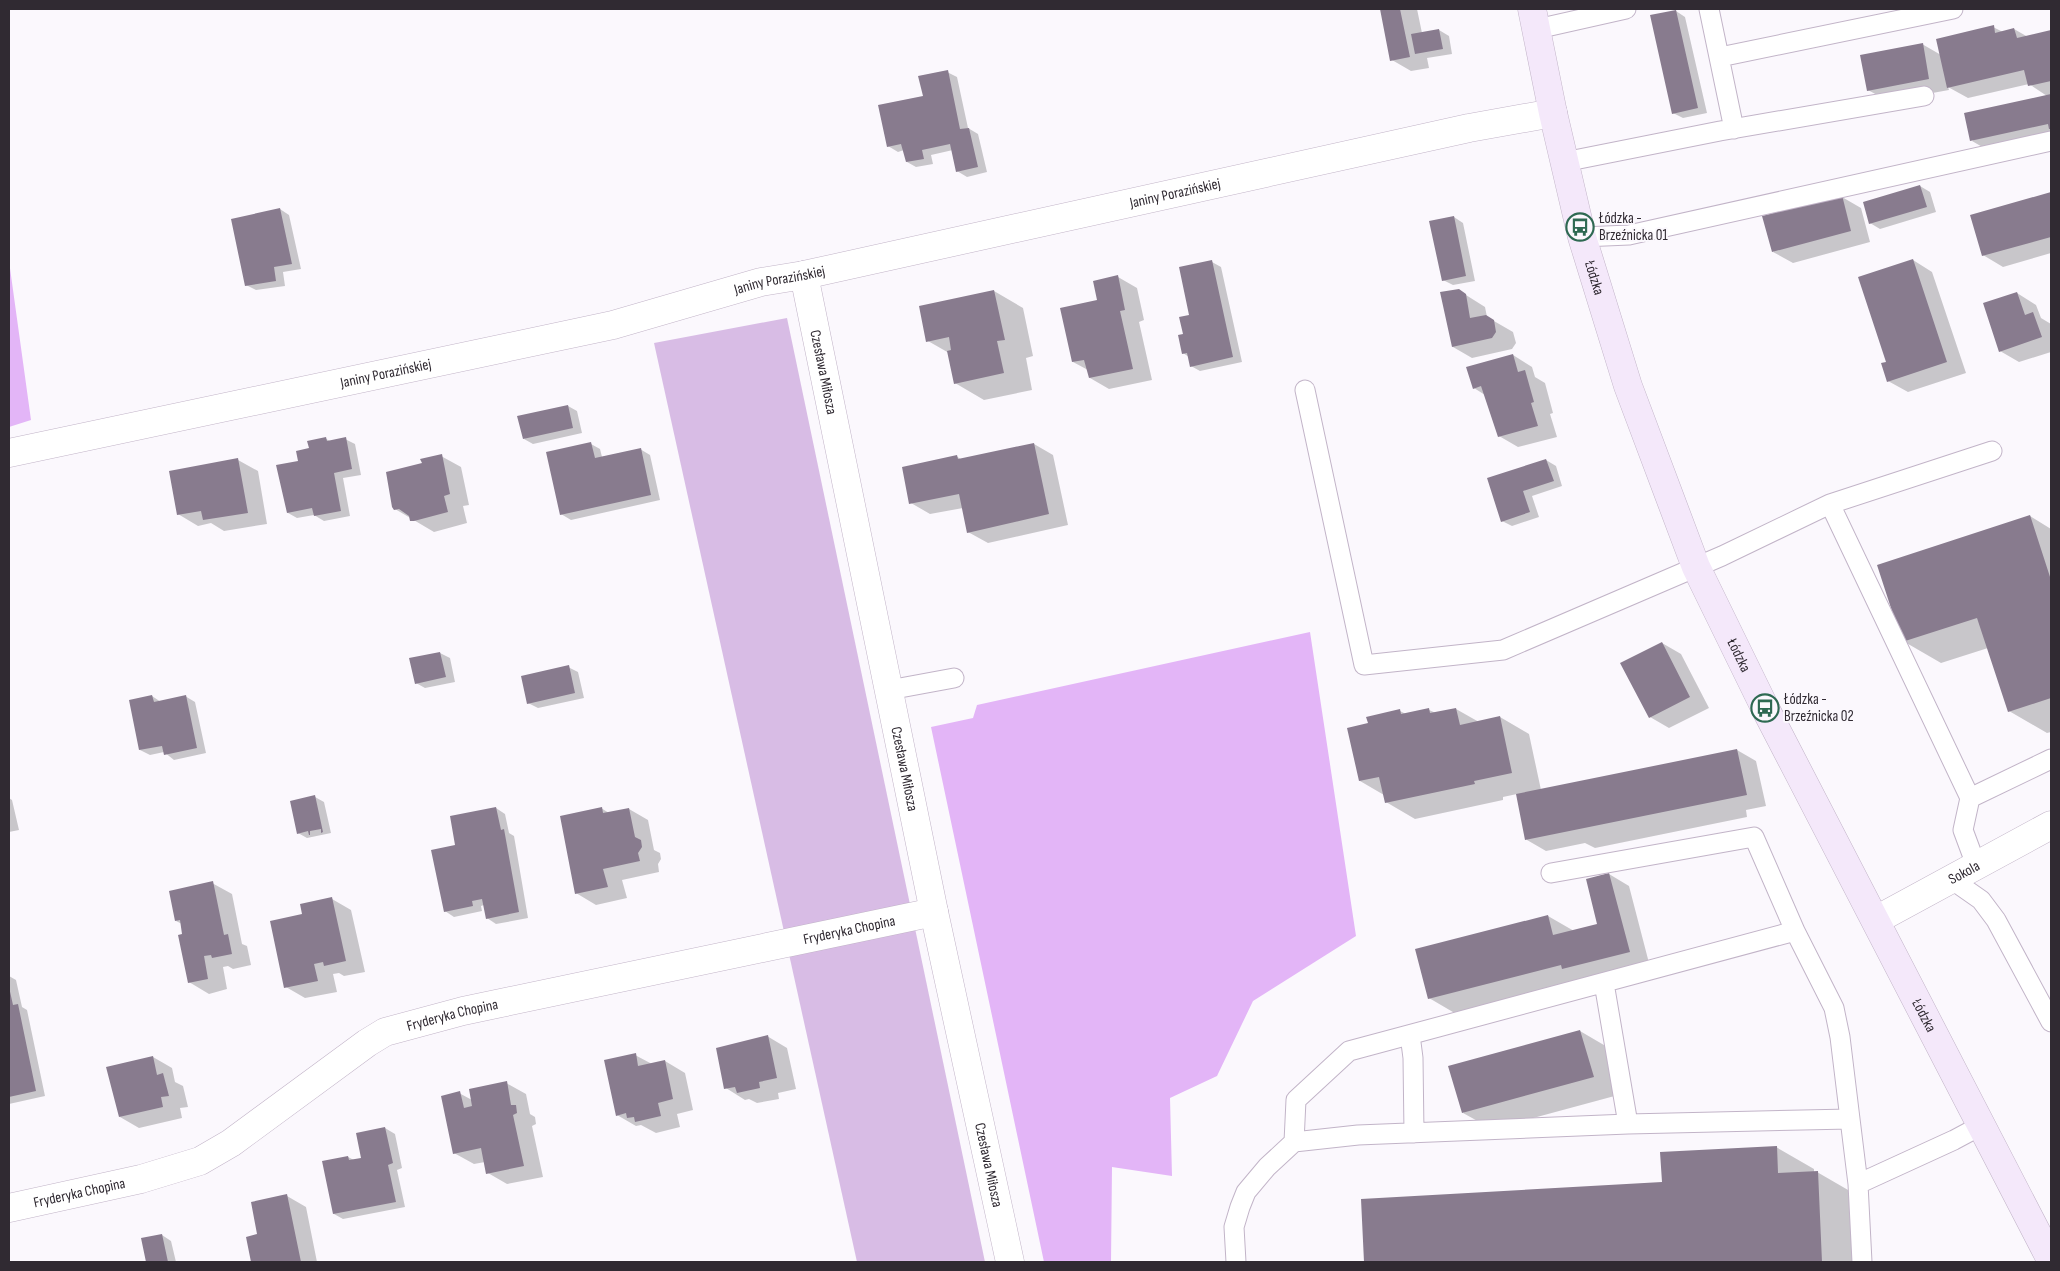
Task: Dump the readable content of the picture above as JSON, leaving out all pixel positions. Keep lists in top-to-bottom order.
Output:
{
  "streets": {
    "main road": ["Łódzka"],
    "street": [
      "Janiny Porazińskiej",
      "Czesława Miłosza",
      "Sokola",
      "Fryderyka Chopina"
    ]
  },
  "crossings": [
    ["Janiny Porazińskiej", "Łódzka"],
    ["Janiny Porazińskiej", "Czesława Miłosza"],
    ["Łódzka", "Sokola"],
    ["Czesława Miłosza", "Fryderyka Chopina"]
  ],
  "places": {
    "bus stop": ["Łódzka - Brzeźnicka 01", "Łódzka - Brzeźnicka 02"]
  }
}
